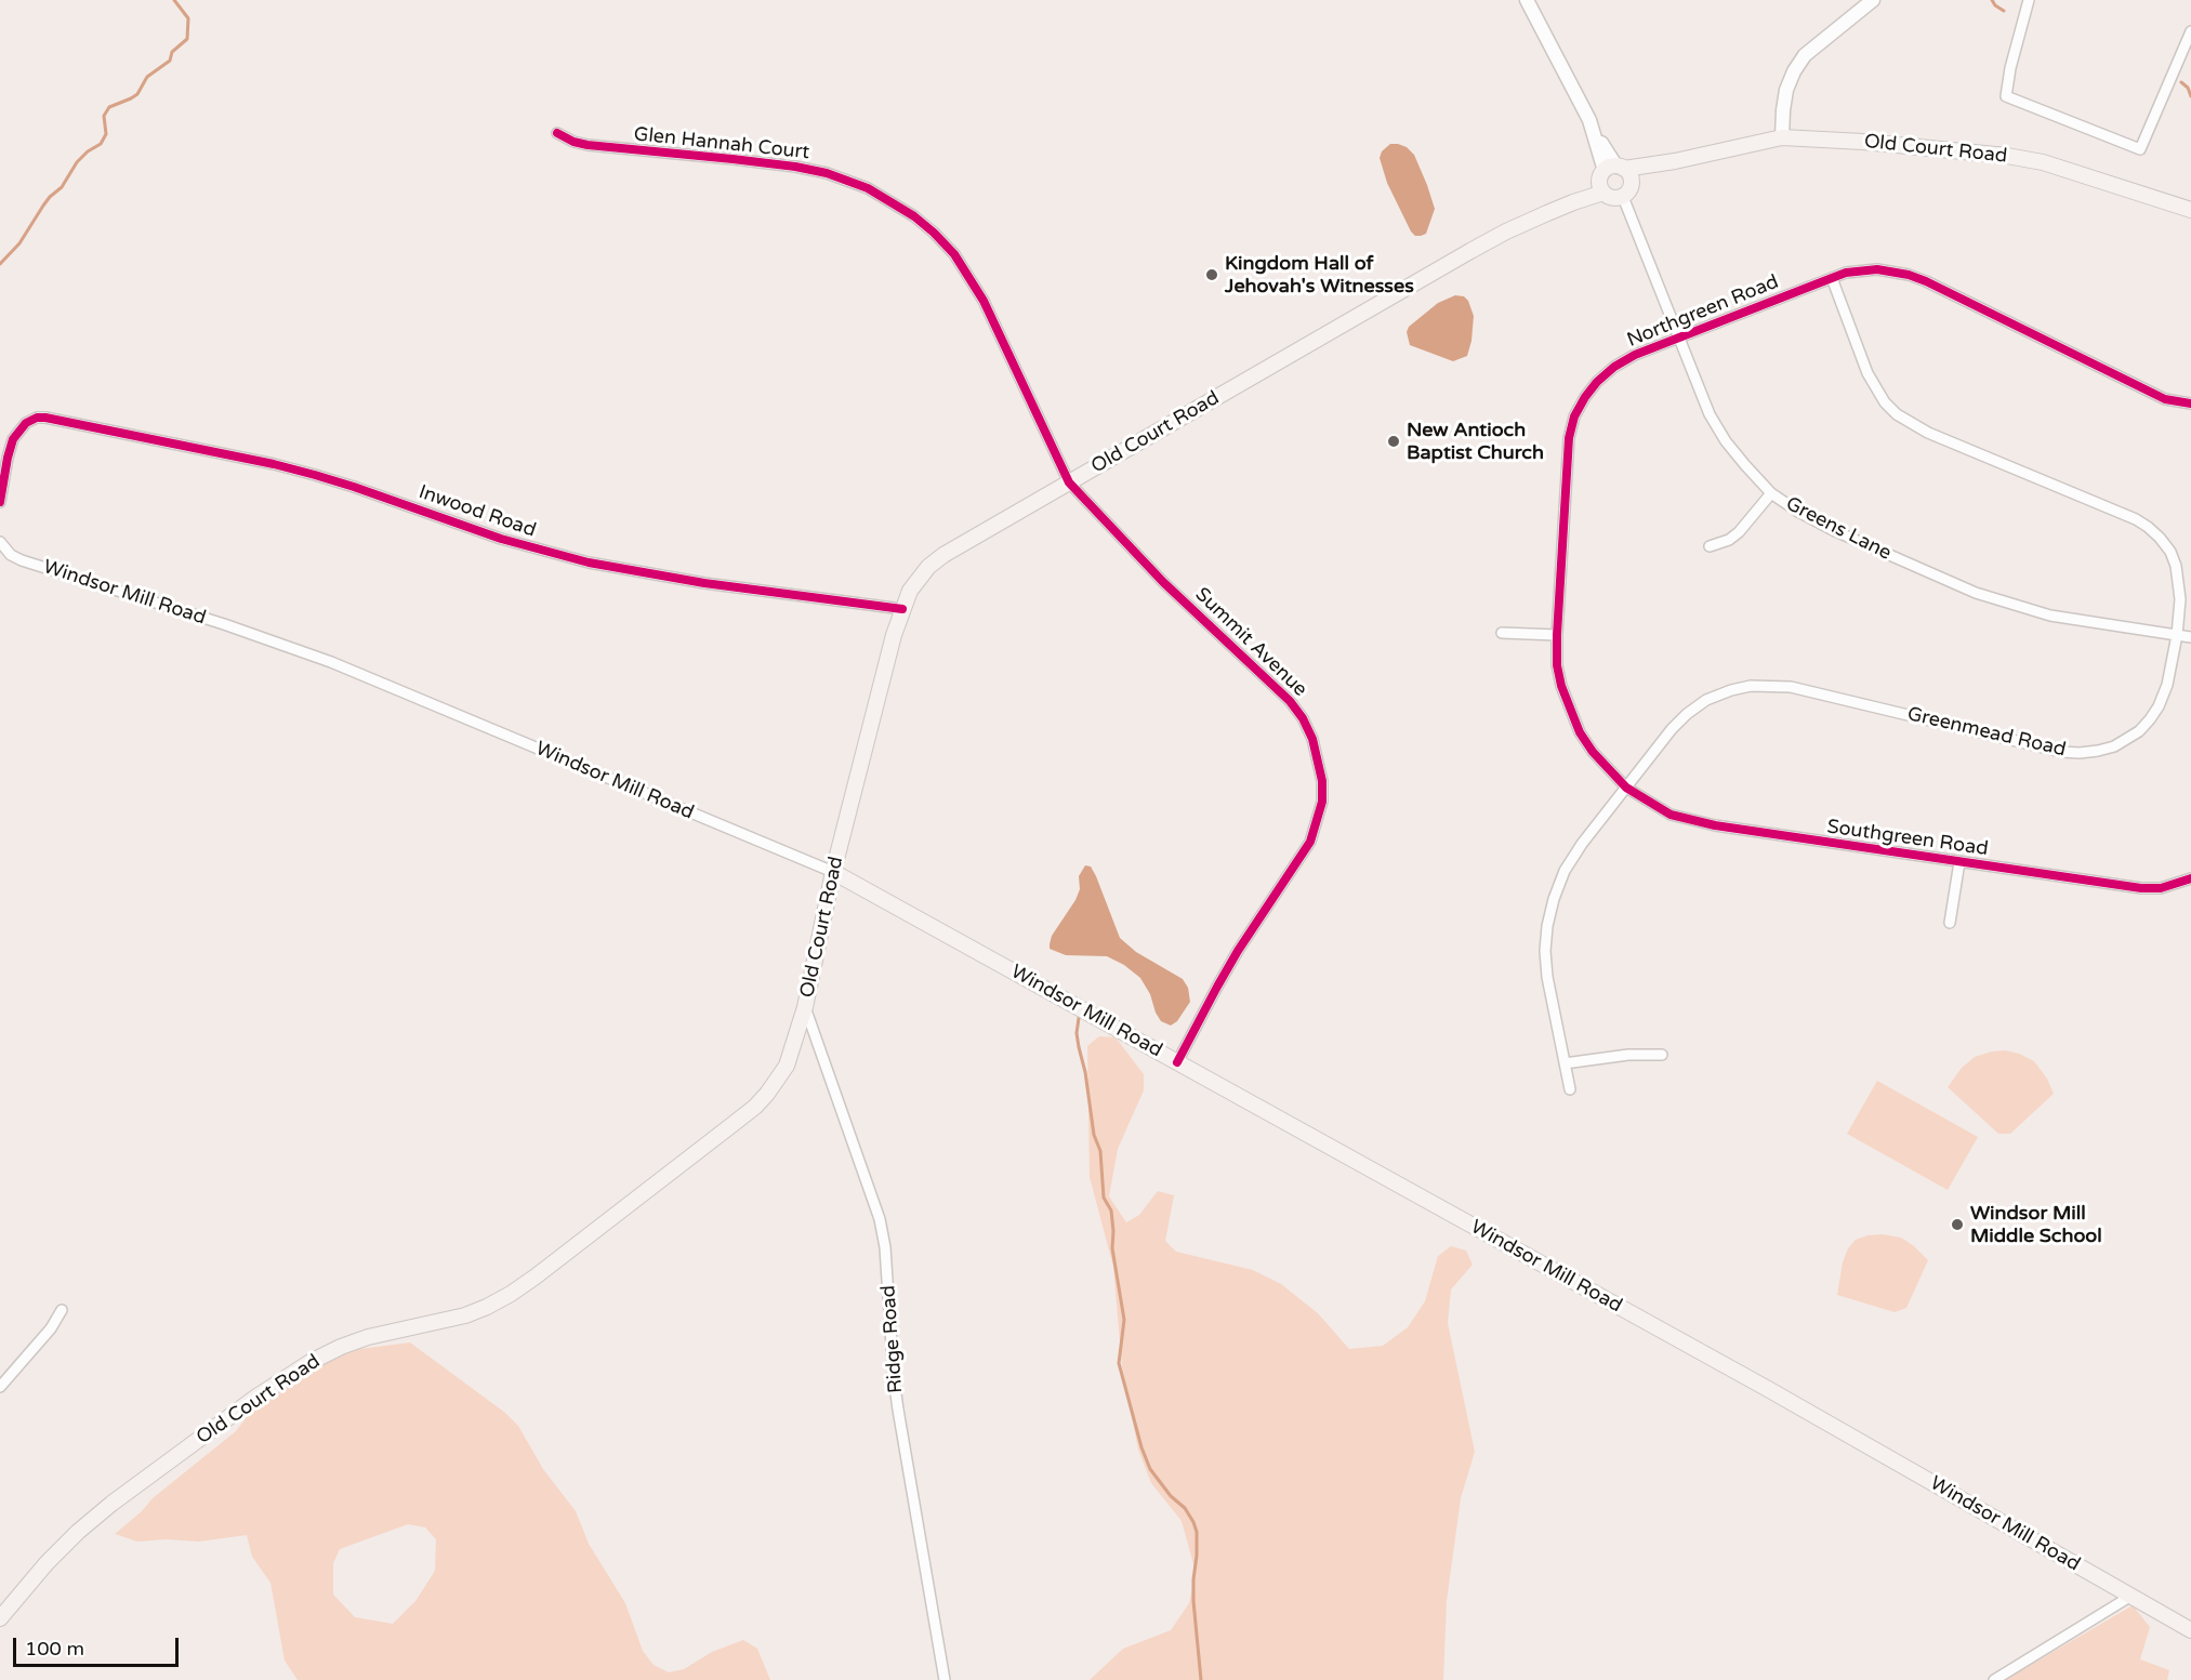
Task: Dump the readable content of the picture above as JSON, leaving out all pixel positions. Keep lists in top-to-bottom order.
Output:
{
  "streets": {
    "main road": ["Old Court Road", "Windsor Mill Road"],
    "street": [
      "Glen Hannah Court",
      "Northgreen Road",
      "Inwood Road",
      "Greens Lane",
      "Summit Avenue",
      "Greenmead Road",
      "Southgreen Road",
      "Ridge Road"
    ]
  },
  "crossings": [
    ["Glen Hannah Court", "Old Court Road"],
    ["Glen Hannah Court", "Summit Avenue"],
    ["Old Court Road", "Inwood Road"],
    ["Old Court Road", "Windsor Mill Road"],
    ["Old Court Road", "Summit Avenue"],
    ["Old Court Road", "Ridge Road"],
    ["Northgreen Road", "Greens Lane"],
    ["Northgreen Road", "Greenmead Road"],
    ["Northgreen Road", "Southgreen Road"],
    ["Greens Lane", "Greenmead Road"],
    ["Windsor Mill Road", "Summit Avenue"],
    ["Greenmead Road", "Southgreen Road"]
  ],
  "places": ["Kingdom Hall of Jehovah's Witnesses", "New Antioch Baptist Church", "Windsor Mill Middle School"],
  "scale_bar": "100 m"
}
